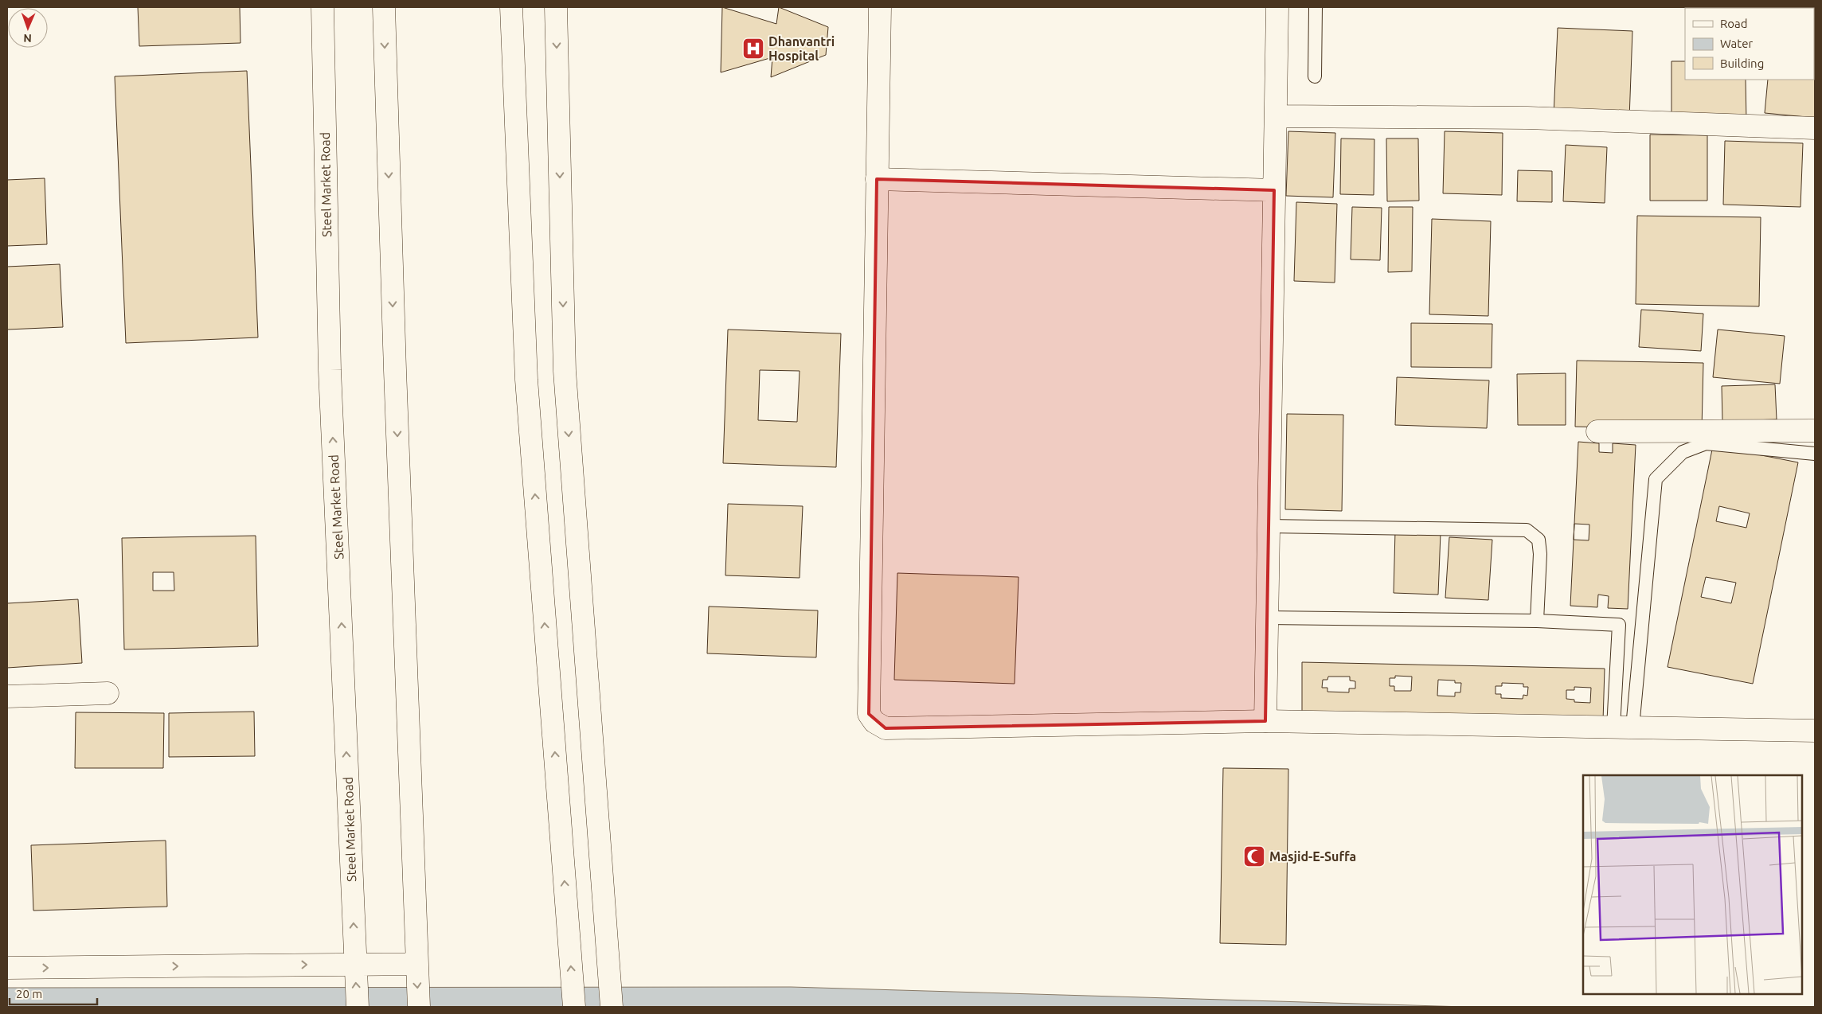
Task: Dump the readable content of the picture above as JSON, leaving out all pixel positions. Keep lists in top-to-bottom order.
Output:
{
  "streets": {
    "main road": ["Steel Market Road"]
  },
  "places": {
    "hospital": ["Dhanvantri Hospital"],
    "mosque": ["Masjid-E-Suffa"]
  },
  "legend": ["Road", "Water", "Building"],
  "scale_bar": "20 m",
  "north": "bottom"
}
